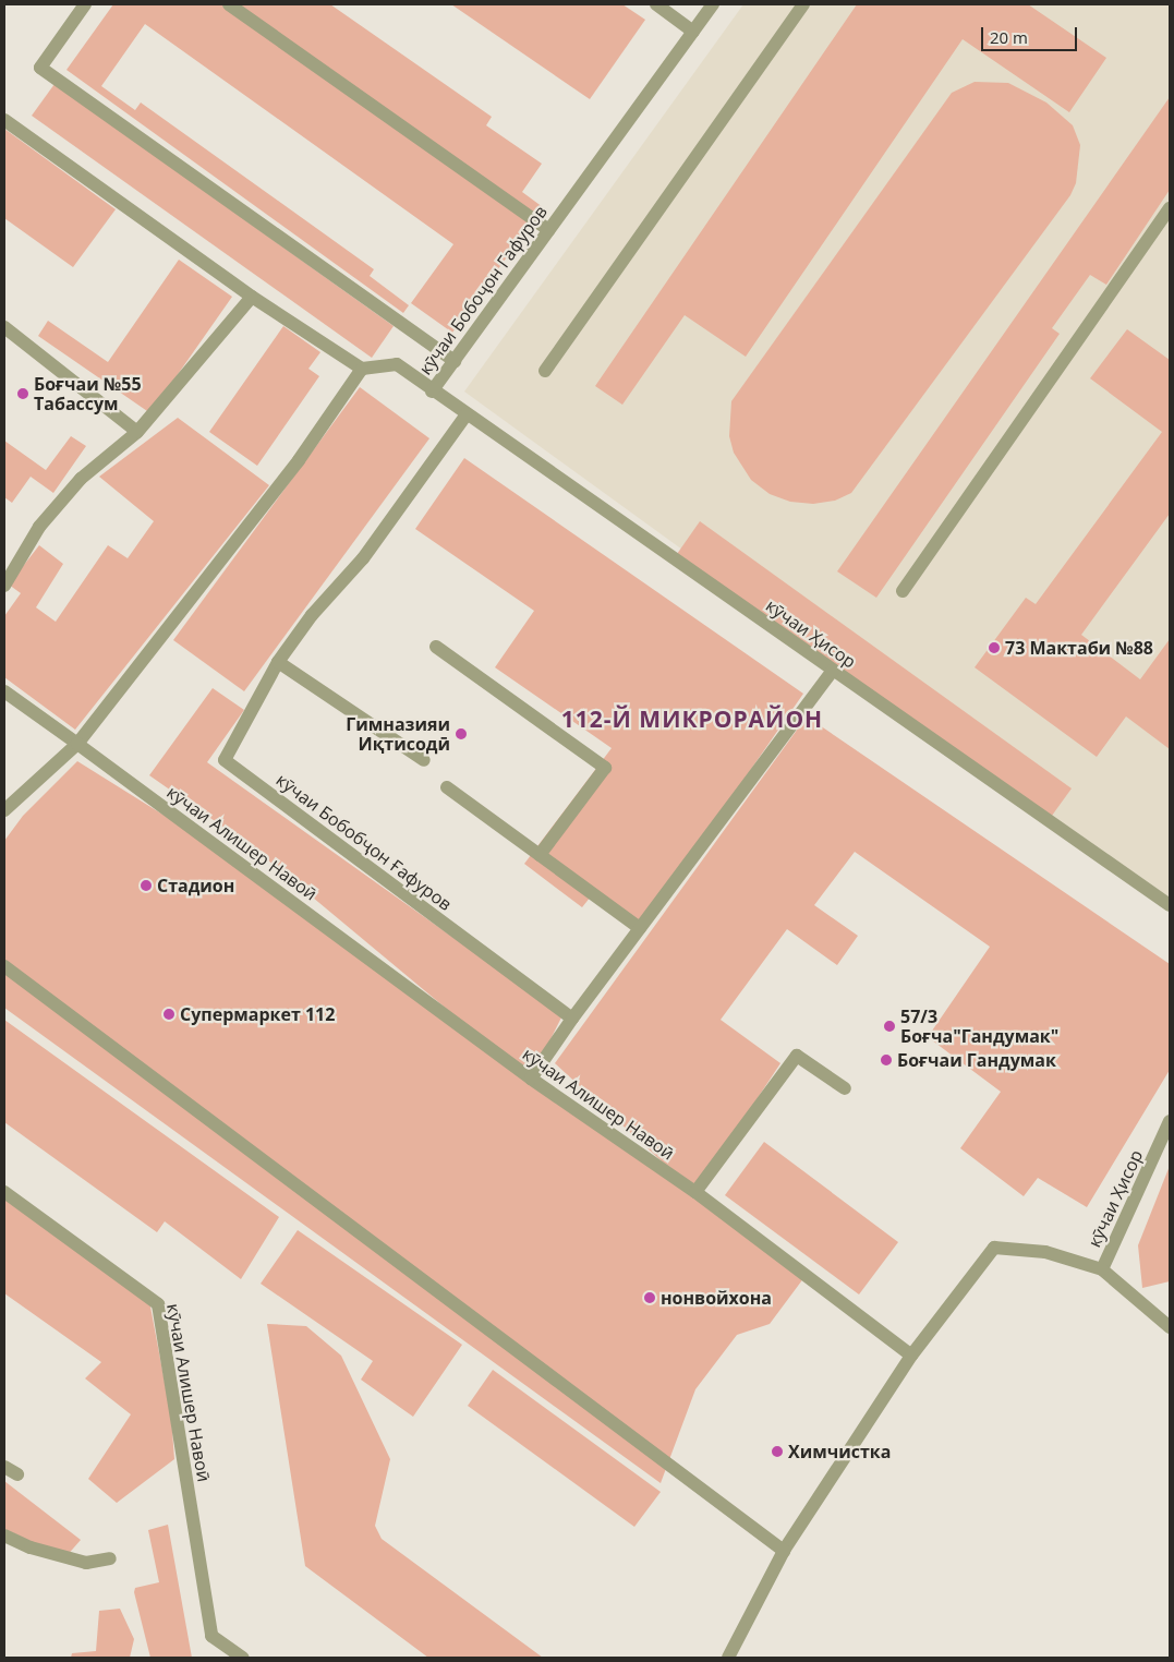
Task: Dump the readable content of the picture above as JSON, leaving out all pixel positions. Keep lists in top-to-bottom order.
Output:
{
  "streets": {
    "street": [
      "кӯчаи Бобоҷон Гафуров",
      "кӯчаи Ҳисор",
      "кӯчаи Бобобҷон Ғафуров",
      "кӯчаи Алишер Навоӣ"
    ]
  },
  "crossings": [
    ["кӯчаи Бобоҷон Гафуров", "кӯчаи Ҳисор"],
    ["кӯчаи Ҳисор", "кӯчаи Бобобҷон Ғафуров"]
  ],
  "districts": ["112-Й МИКРОРАЙОН"],
  "places": [
    "Боғчаи №55 Табассум",
    "73 Мактаби №88",
    "Гимназияи Иқтисодӣ",
    "Стадион",
    "Супермаркет 112",
    "57/3 Боғча\"Гандумак\"",
    "Боғчаи Гандумак",
    "нонвойхона",
    "Химчистка"
  ],
  "scale_bar": "20 m"
}
